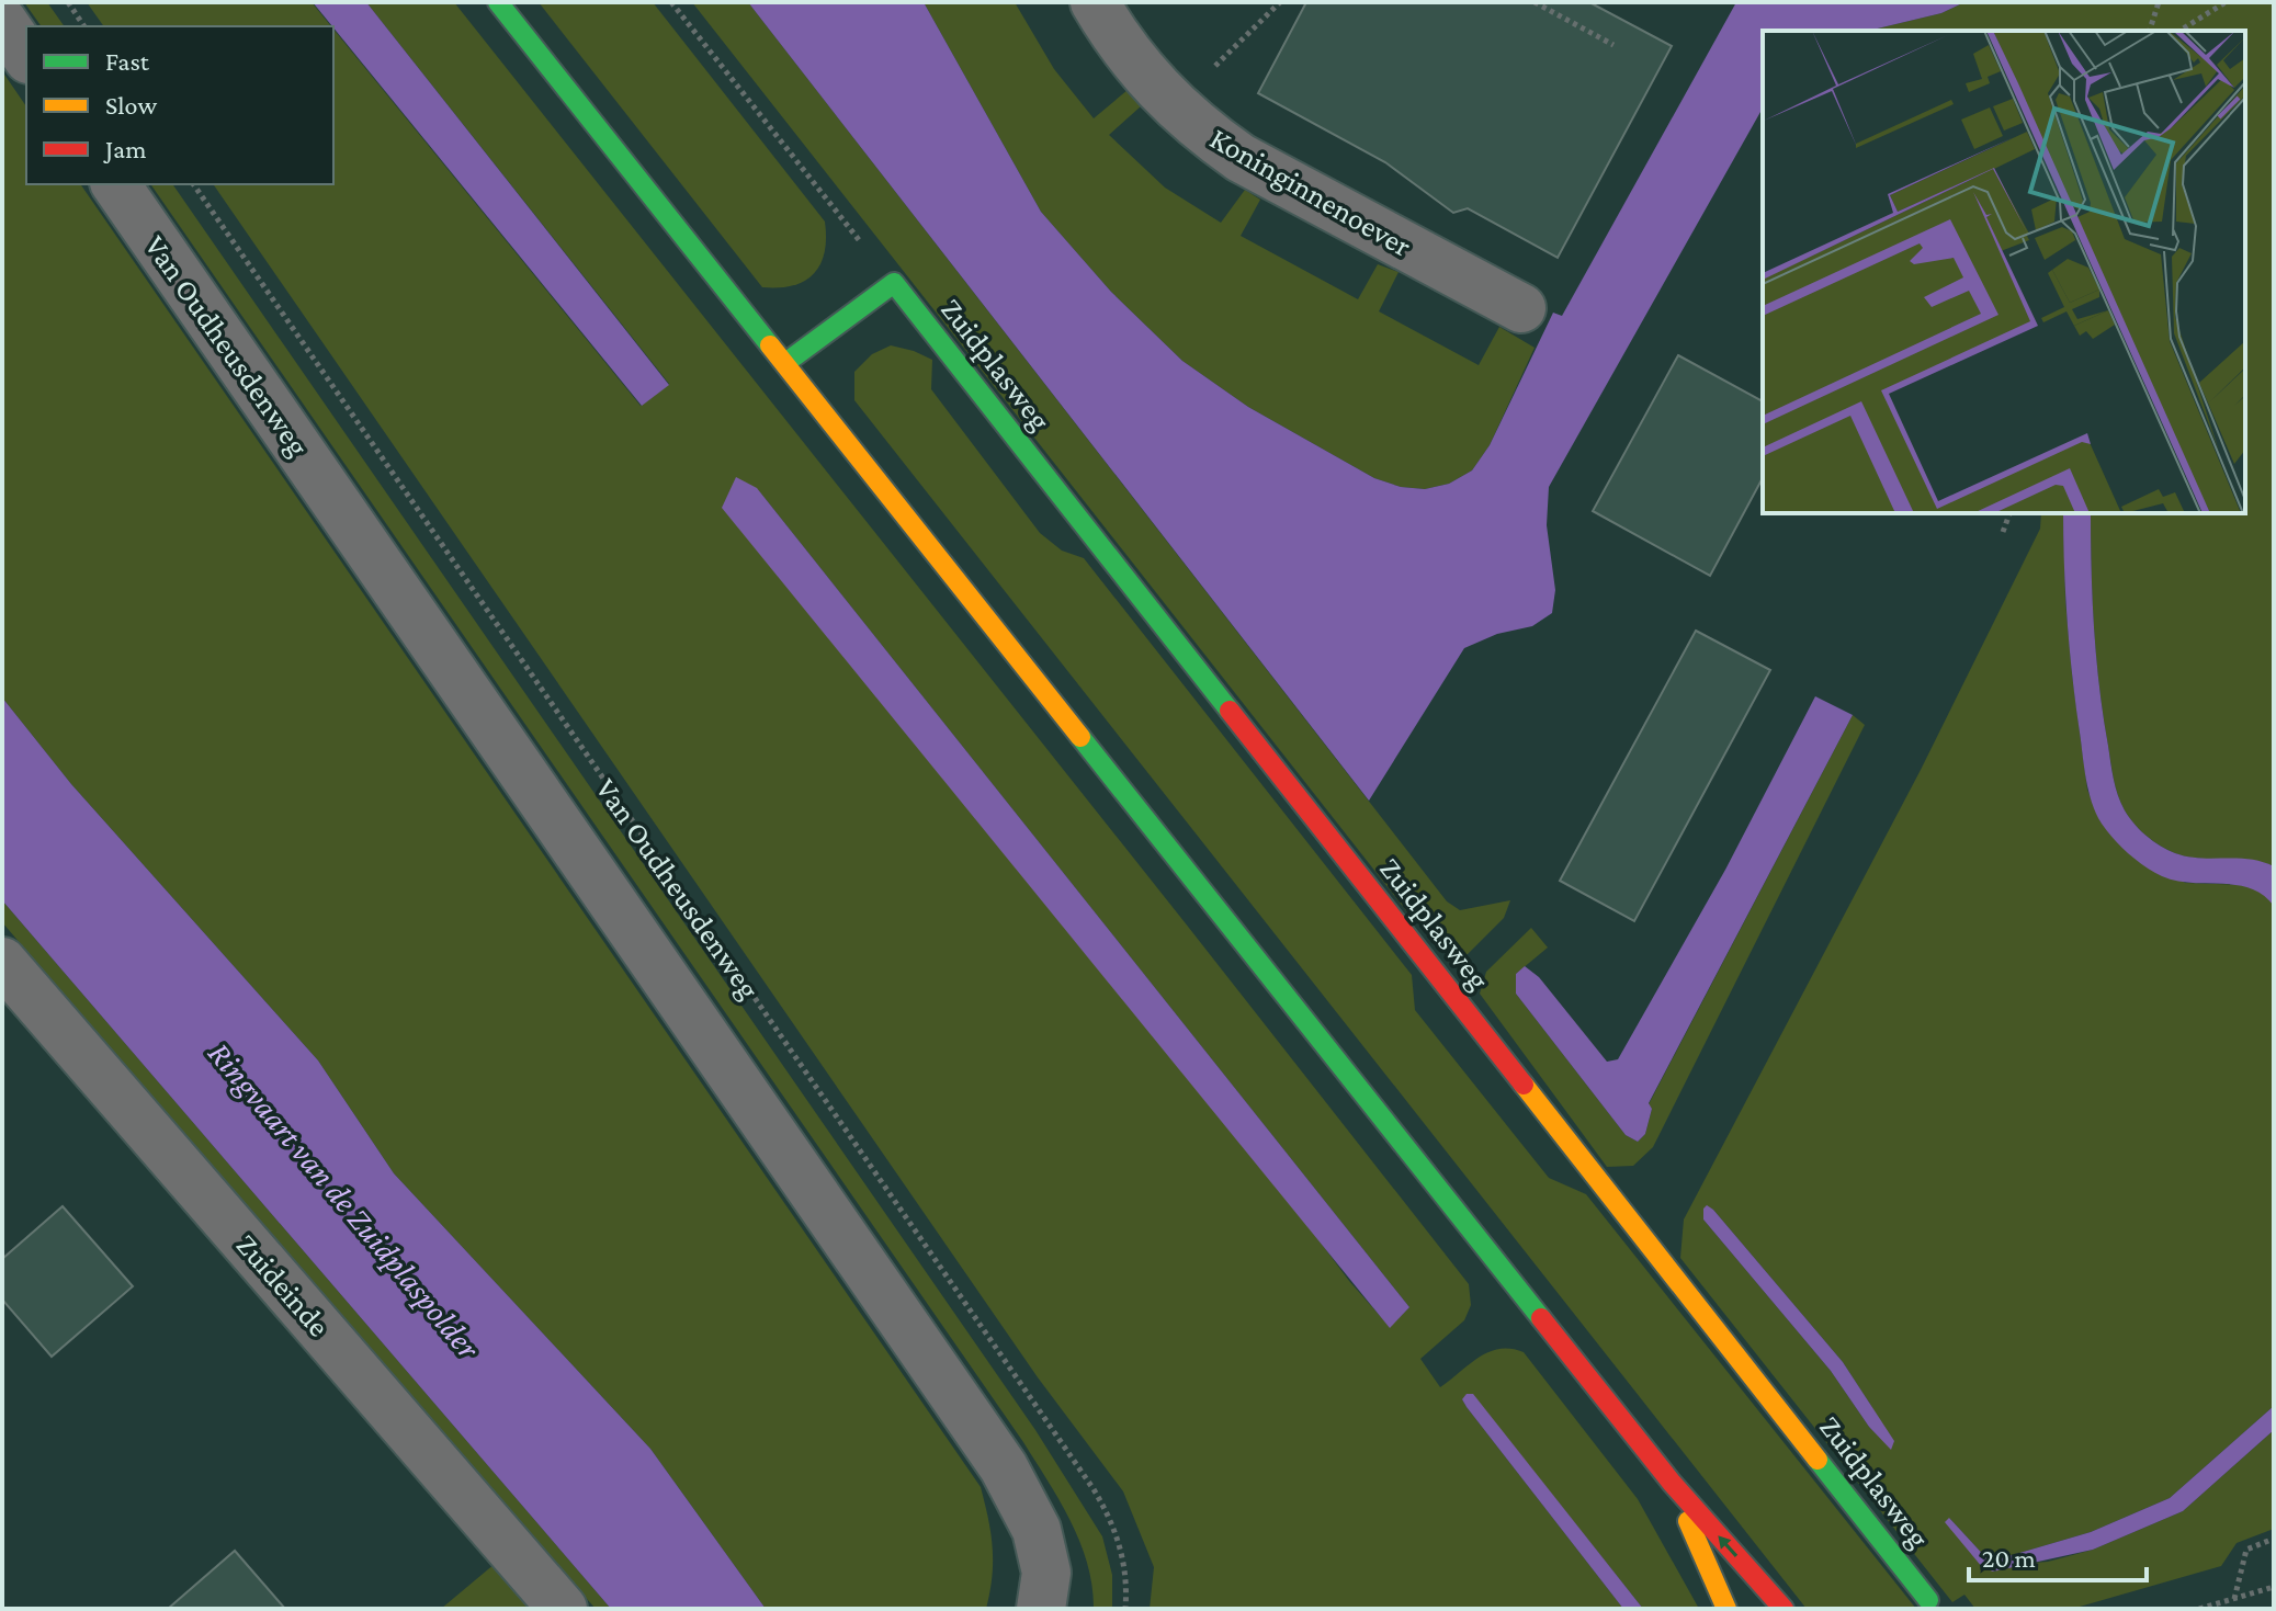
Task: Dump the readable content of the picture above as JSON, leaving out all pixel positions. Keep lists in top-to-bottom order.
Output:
{
  "streets": {
    "main road": ["Zuidplasweg"],
    "street": ["Koninginnenoever", "Van Oudheusdenweg", "Zuideinde"]
  },
  "water": ["Ringvaart van de Zuidplaspolder"],
  "legend": ["Fast", "Slow", "Jam"],
  "scale_bar": "20 m"
}
